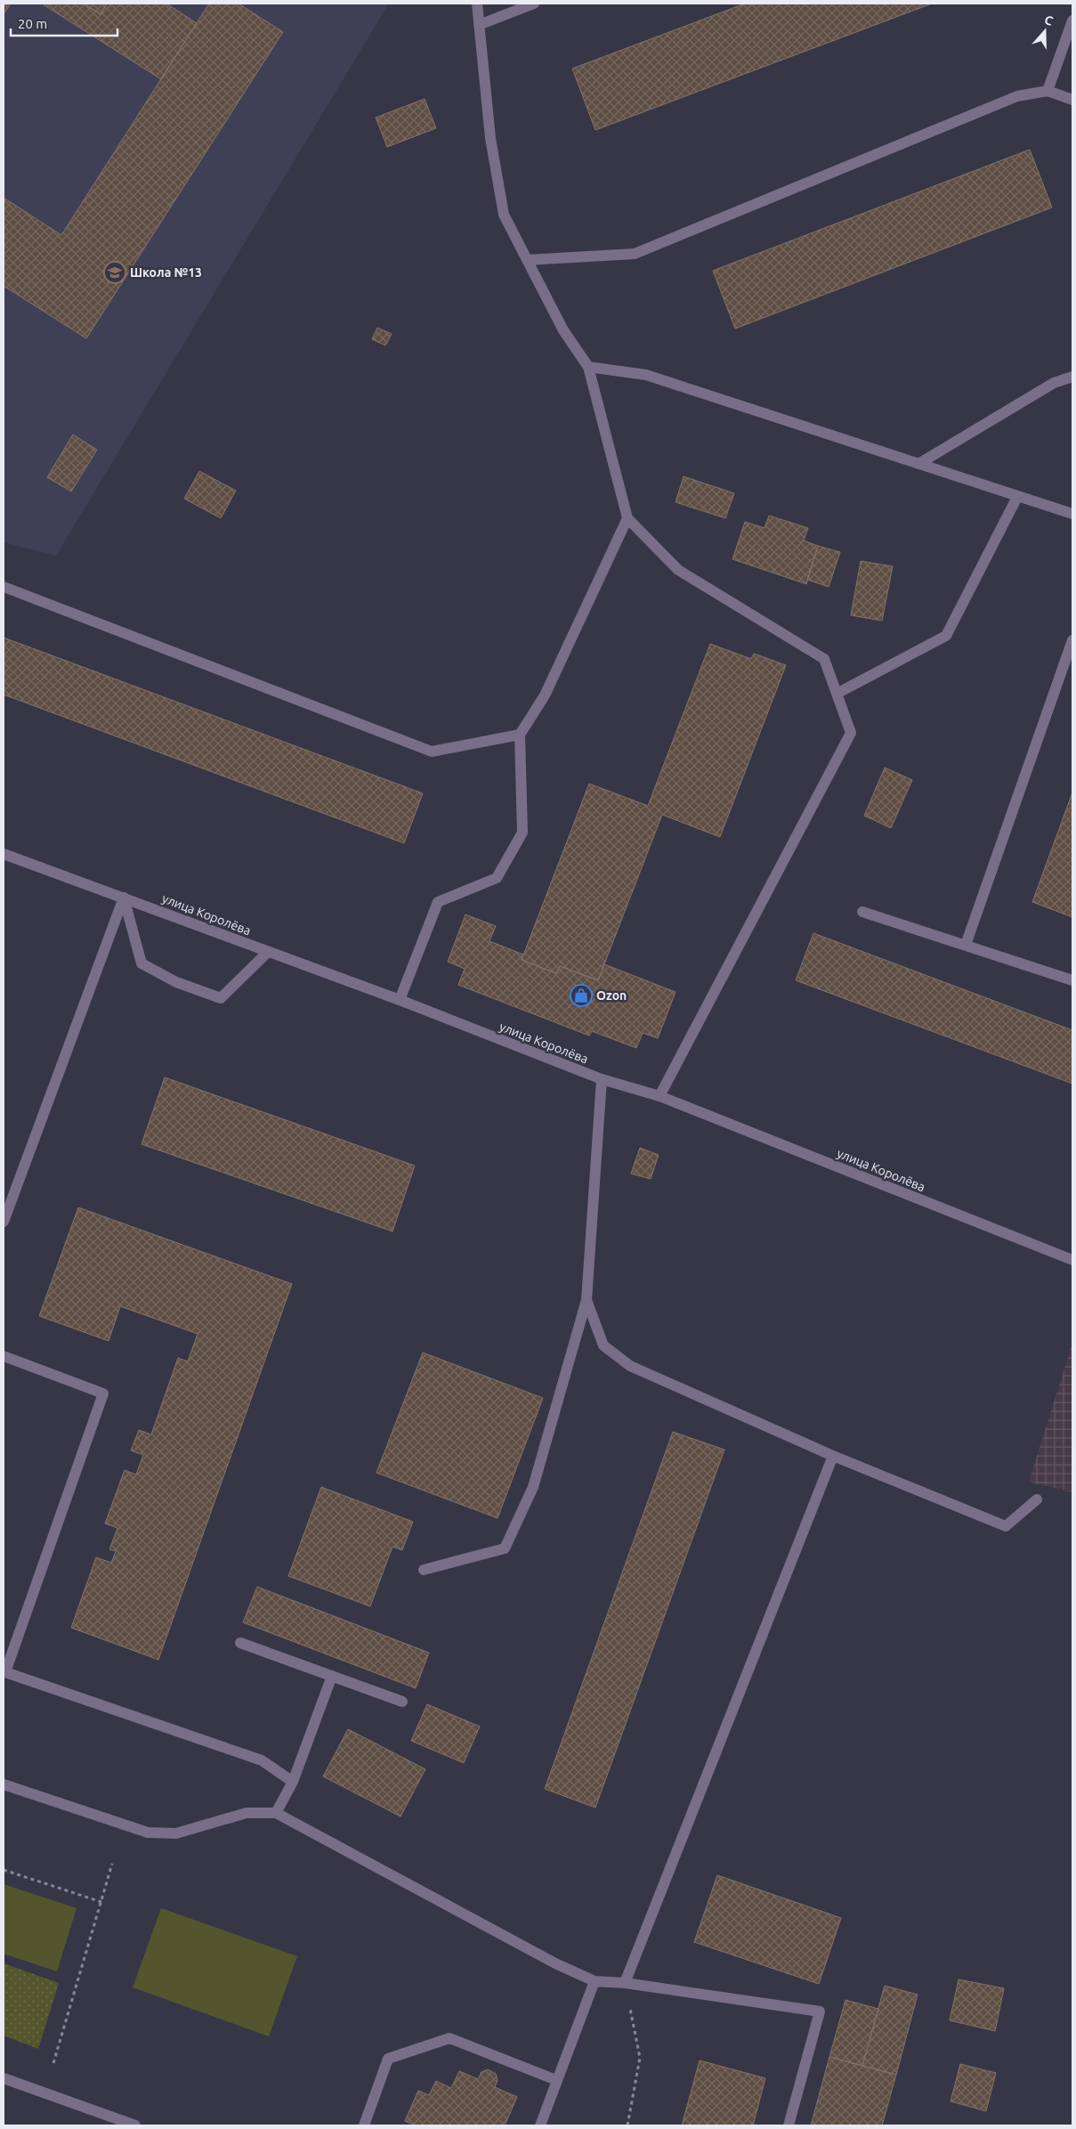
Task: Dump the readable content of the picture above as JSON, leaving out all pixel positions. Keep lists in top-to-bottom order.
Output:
{
  "streets": {
    "street": ["улица Королёва"]
  },
  "places": {
    "school or university": ["Школа №13"],
    "shop": ["Ozon"]
  },
  "scale_bar": "20 m",
  "north": "top"
}
